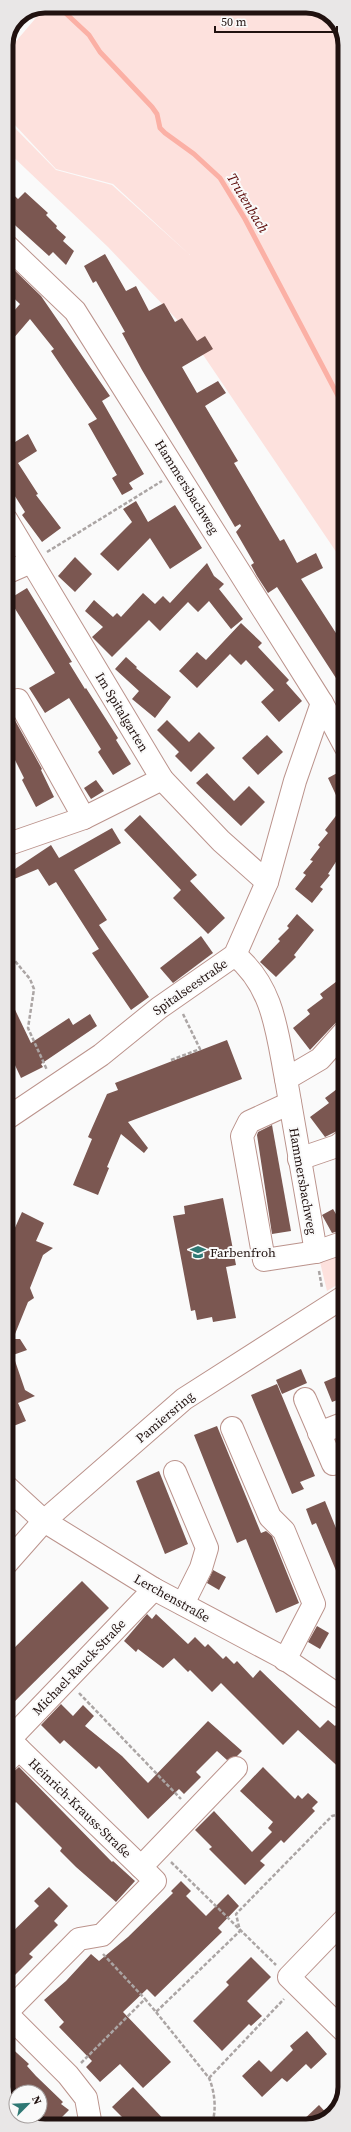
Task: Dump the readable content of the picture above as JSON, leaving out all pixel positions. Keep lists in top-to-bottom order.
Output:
{
  "streets": {
    "street": [
      "Hammersbachweg",
      "Im Spitalgarten",
      "Spitalseestraße",
      "Pamiersring",
      "Lerchenstraße",
      "Michael-Rauck-Straße",
      "Heinrich-Krauss-Straße"
    ]
  },
  "crossings": [
    ["Hammersbachweg", "Spitalseestraße"],
    ["Im Spitalgarten", "Spitalseestraße"],
    ["Pamiersring", "Lerchenstraße"],
    ["Lerchenstraße", "Michael-Rauck-Straße"]
  ],
  "water": ["Trutenbach"],
  "places": {
    "school or university": ["Farbenfroh"]
  },
  "scale_bar": "50 m",
  "north": "top right"
}
